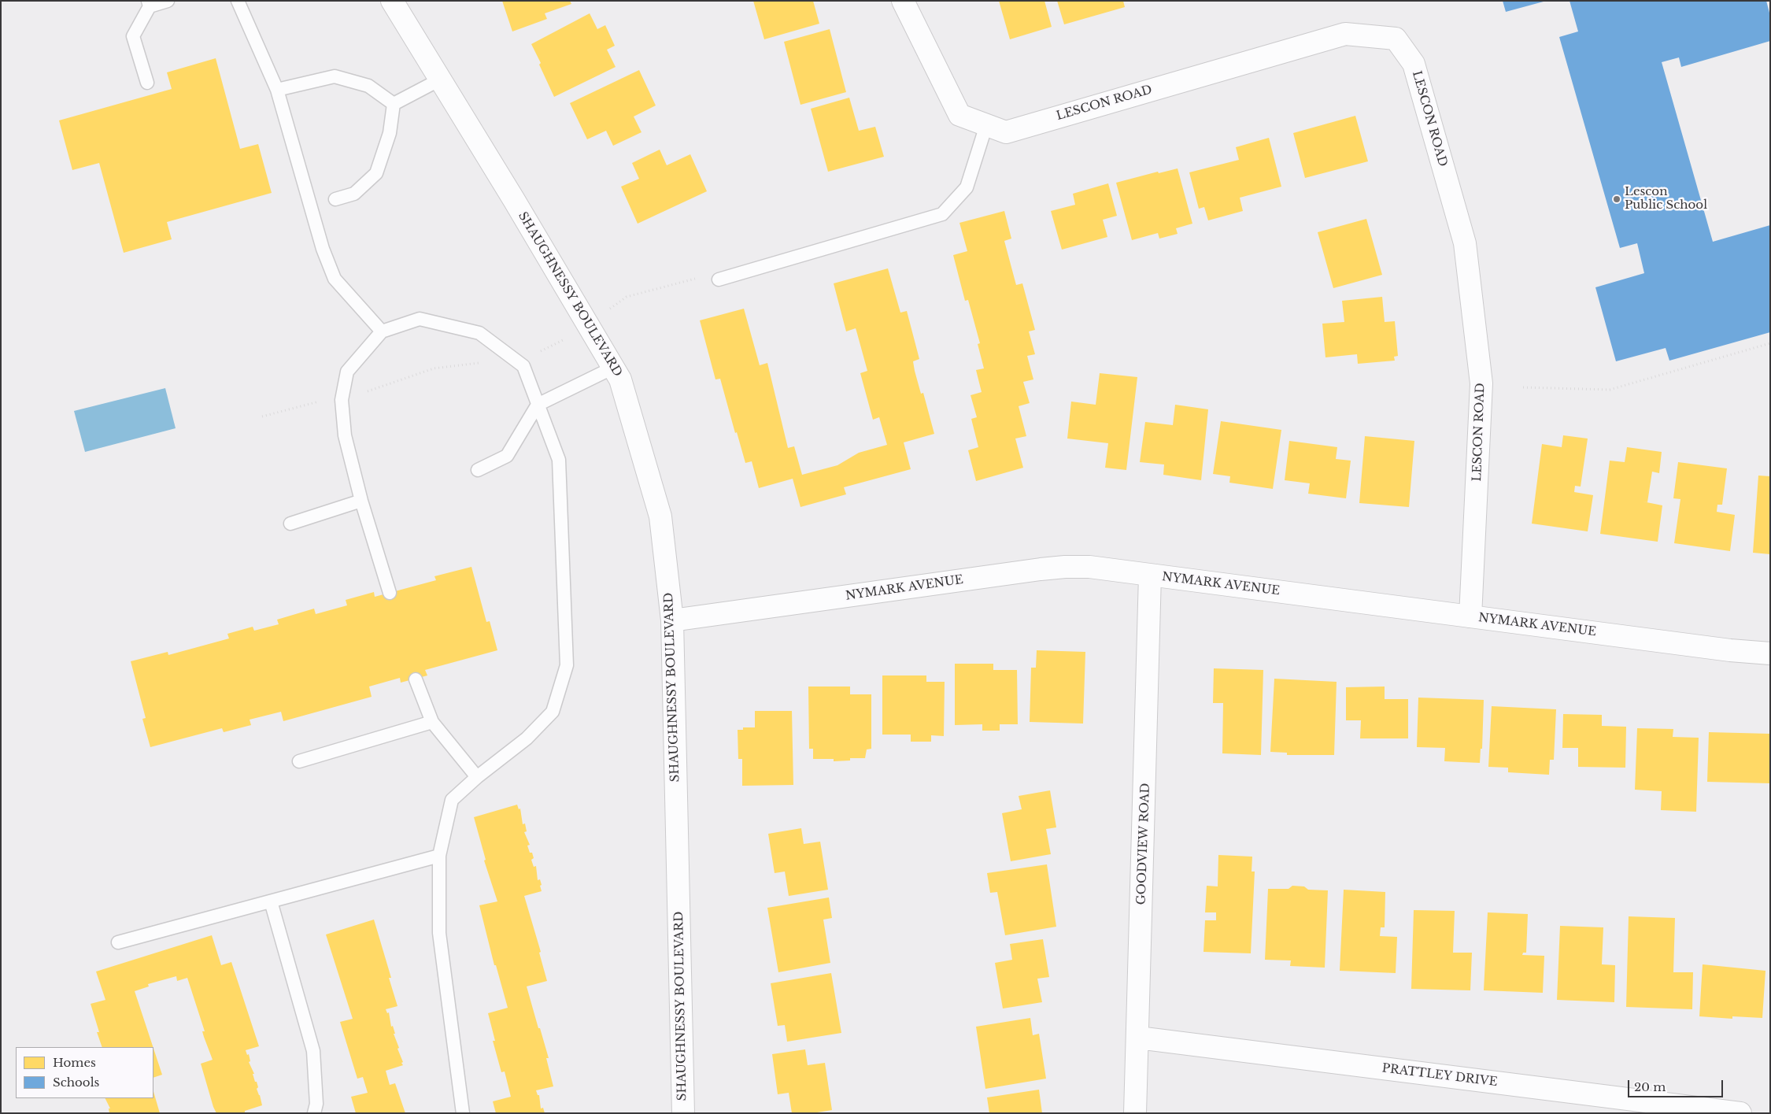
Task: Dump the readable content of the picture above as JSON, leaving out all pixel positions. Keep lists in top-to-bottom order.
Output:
{
  "streets": {
    "street": [
      "LESCON ROAD",
      "SHAUGHNESSY BOULEVARD",
      "NYMARK AVENUE",
      "GOODVIEW ROAD",
      "PRATTLEY DRIVE"
    ]
  },
  "crossings": [
    ["LESCON ROAD", "NYMARK AVENUE"],
    ["SHAUGHNESSY BOULEVARD", "NYMARK AVENUE"],
    ["NYMARK AVENUE", "GOODVIEW ROAD"],
    ["GOODVIEW ROAD", "PRATTLEY DRIVE"]
  ],
  "places": ["Lescon Public School"],
  "legend": ["Homes", "Schools"],
  "scale_bar": "20 m"
}
